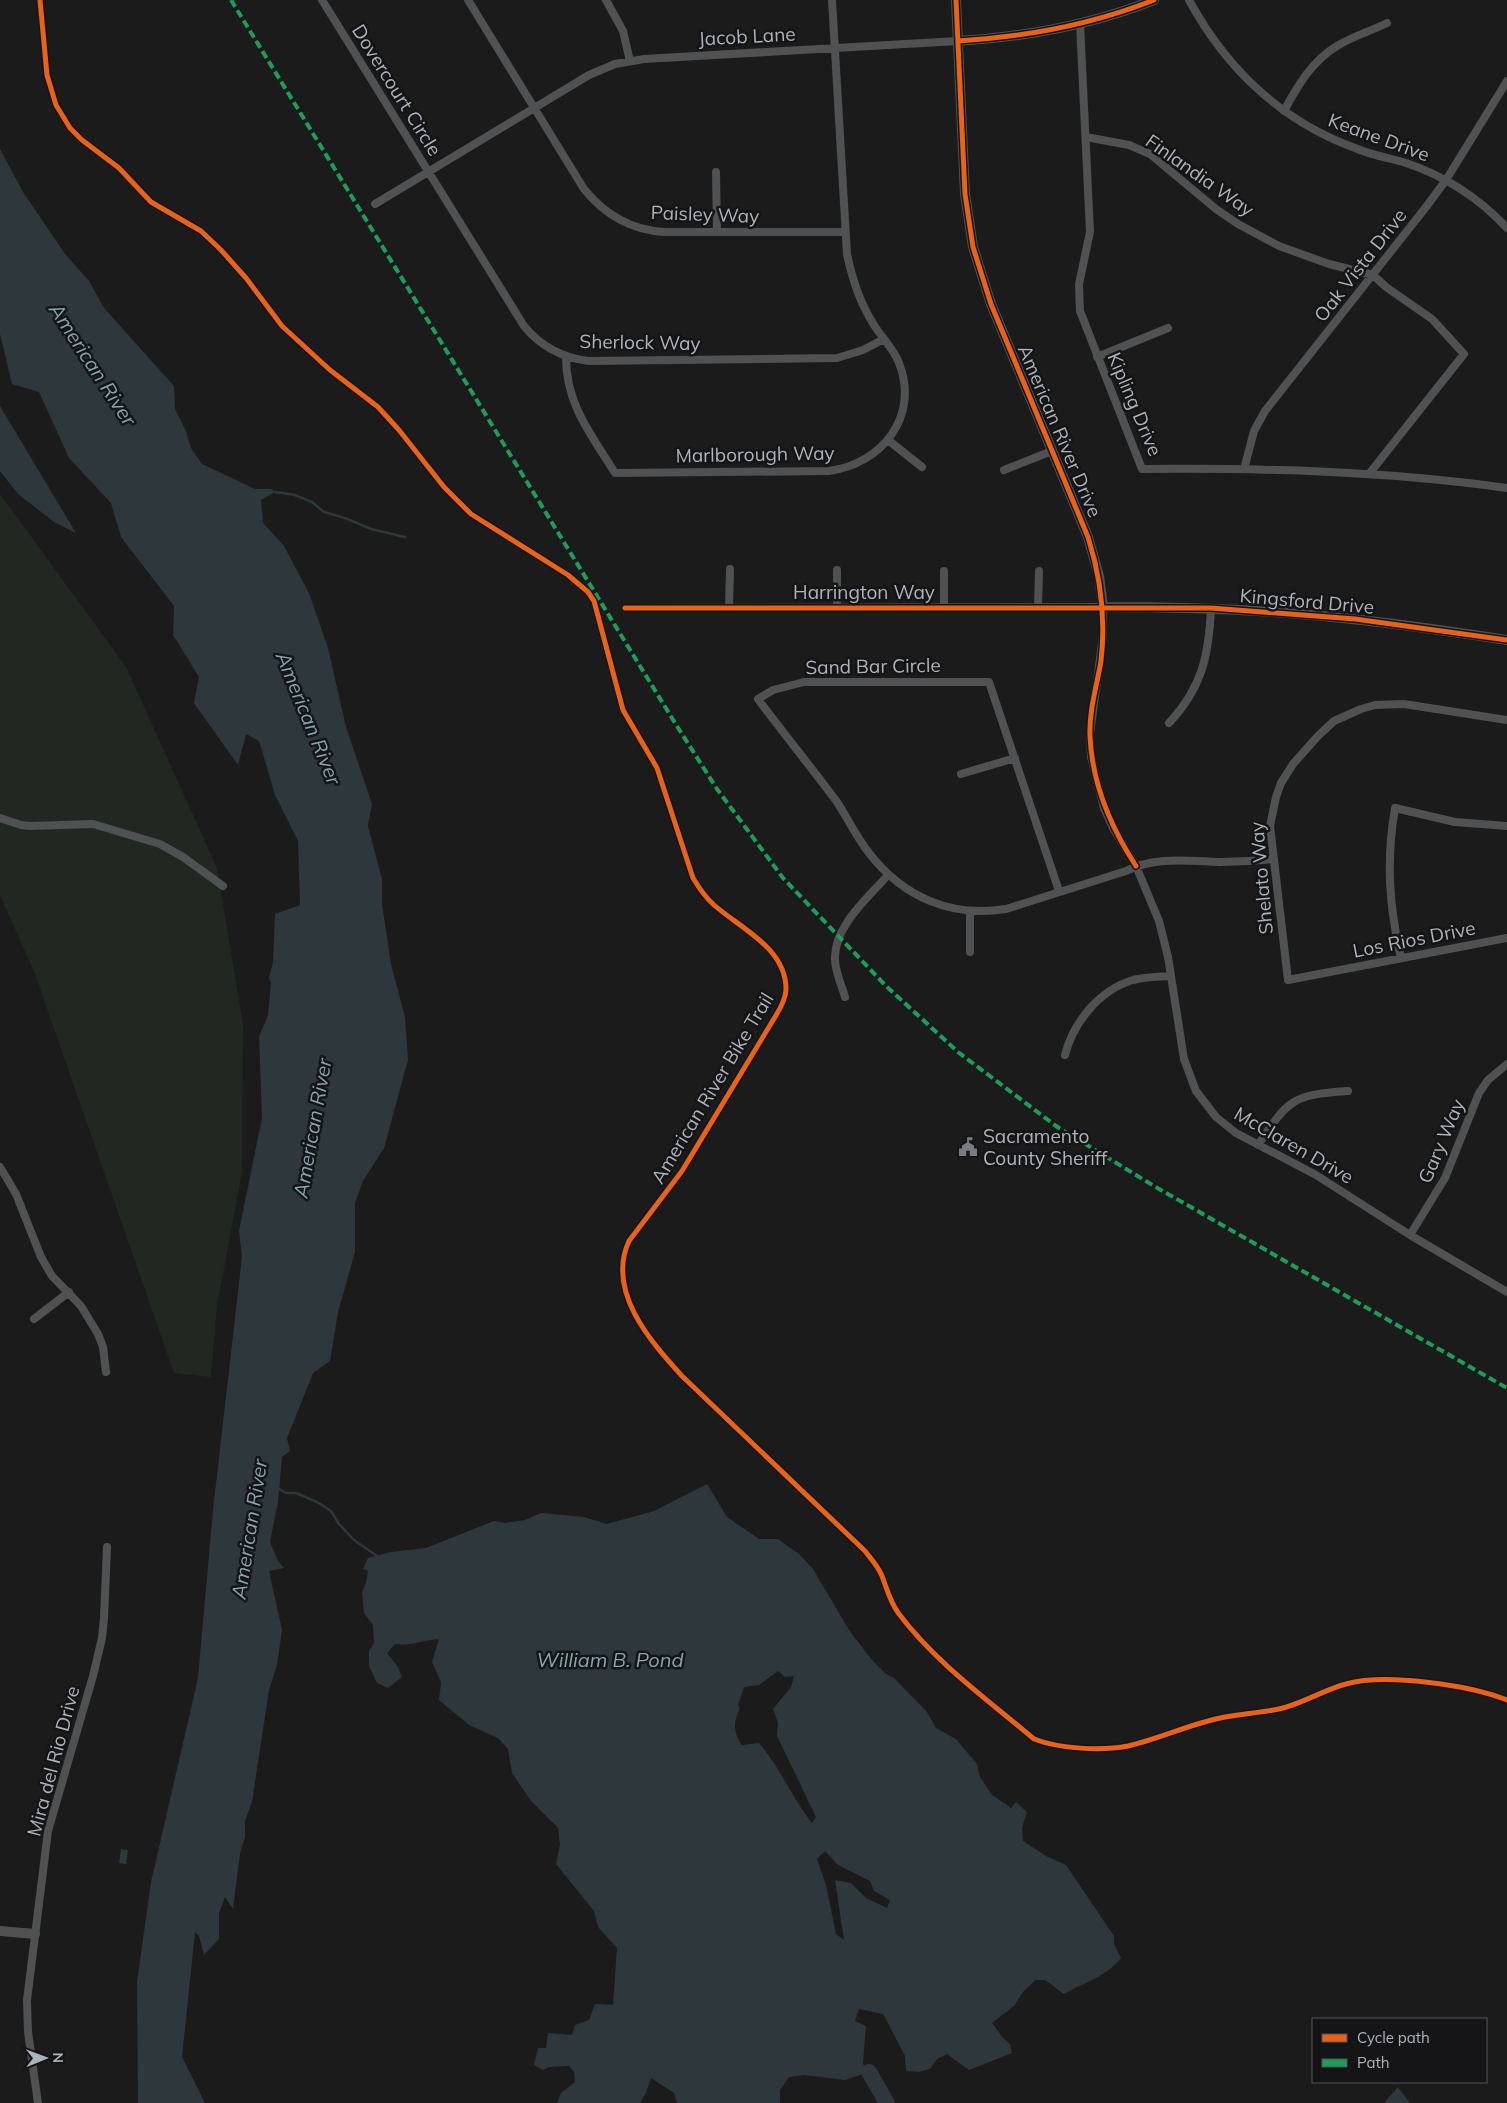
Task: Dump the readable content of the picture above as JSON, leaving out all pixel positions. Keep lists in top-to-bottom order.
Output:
{
  "streets": {
    "street": [
      "Jacob Lane",
      "Dovercourt Circle",
      "Keane Drive",
      "Finlandia Way",
      "Paisley Way",
      "Oak Vista Drive",
      "Sherlock Way",
      "Kipling Drive",
      "American River Drive",
      "Marlborough Way",
      "Harrington Way",
      "Kingsford Drive",
      "Sand Bar Circle",
      "Shelato Way",
      "Los Rios Drive",
      "Gary Way",
      "McClaren Drive",
      "Mira del Rio Drive"
    ],
    "cycle path": ["American River Bike Trail"]
  },
  "crossings": [
    ["Jacob Lane", "Dovercourt Circle"],
    ["Jacob Lane", "Paisley Way"],
    ["Jacob Lane", "Sherlock Way"],
    ["Jacob Lane", "Kipling Drive"],
    ["Jacob Lane", "American River Drive"],
    ["Jacob Lane", "Marlborough Way"],
    ["Dovercourt Circle", "Sherlock Way"],
    ["Keane Drive", "Oak Vista Drive"],
    ["Finlandia Way", "Oak Vista Drive"],
    ["Finlandia Way", "Kipling Drive"],
    ["Paisley Way", "Marlborough Way"],
    ["Oak Vista Drive", "Kipling Drive"],
    ["Sherlock Way", "Marlborough Way"],
    ["American River Drive", "Harrington Way"],
    ["American River Drive", "Kingsford Drive"],
    ["American River Drive", "McClaren Drive"],
    ["Harrington Way", "Kingsford Drive"],
    ["Shelato Way", "Los Rios Drive"],
    ["Gary Way", "McClaren Drive"]
  ],
  "water": ["American River", "William B. Pond"],
  "places": {
    "public building": ["Sacramento County Sheriff"]
  },
  "legend": ["Cycle path", "Path"],
  "north": "right"
}
